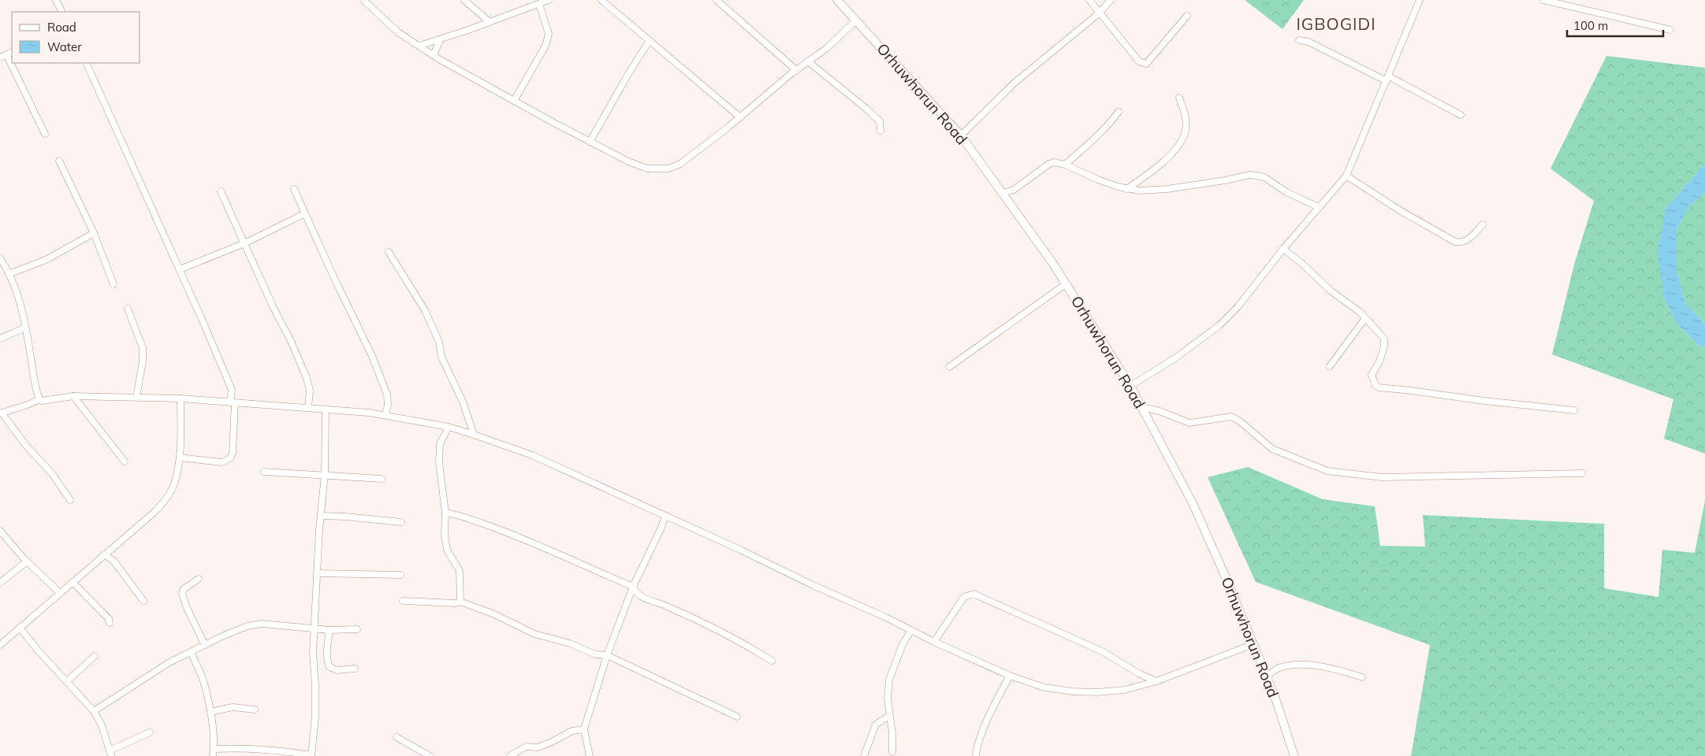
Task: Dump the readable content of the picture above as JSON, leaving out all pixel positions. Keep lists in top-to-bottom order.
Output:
{
  "streets": {
    "street": ["Orhuwhorun Road"]
  },
  "districts": ["IGBOGIDI"],
  "legend": ["Road", "Water"],
  "scale_bar": "100 m"
}
